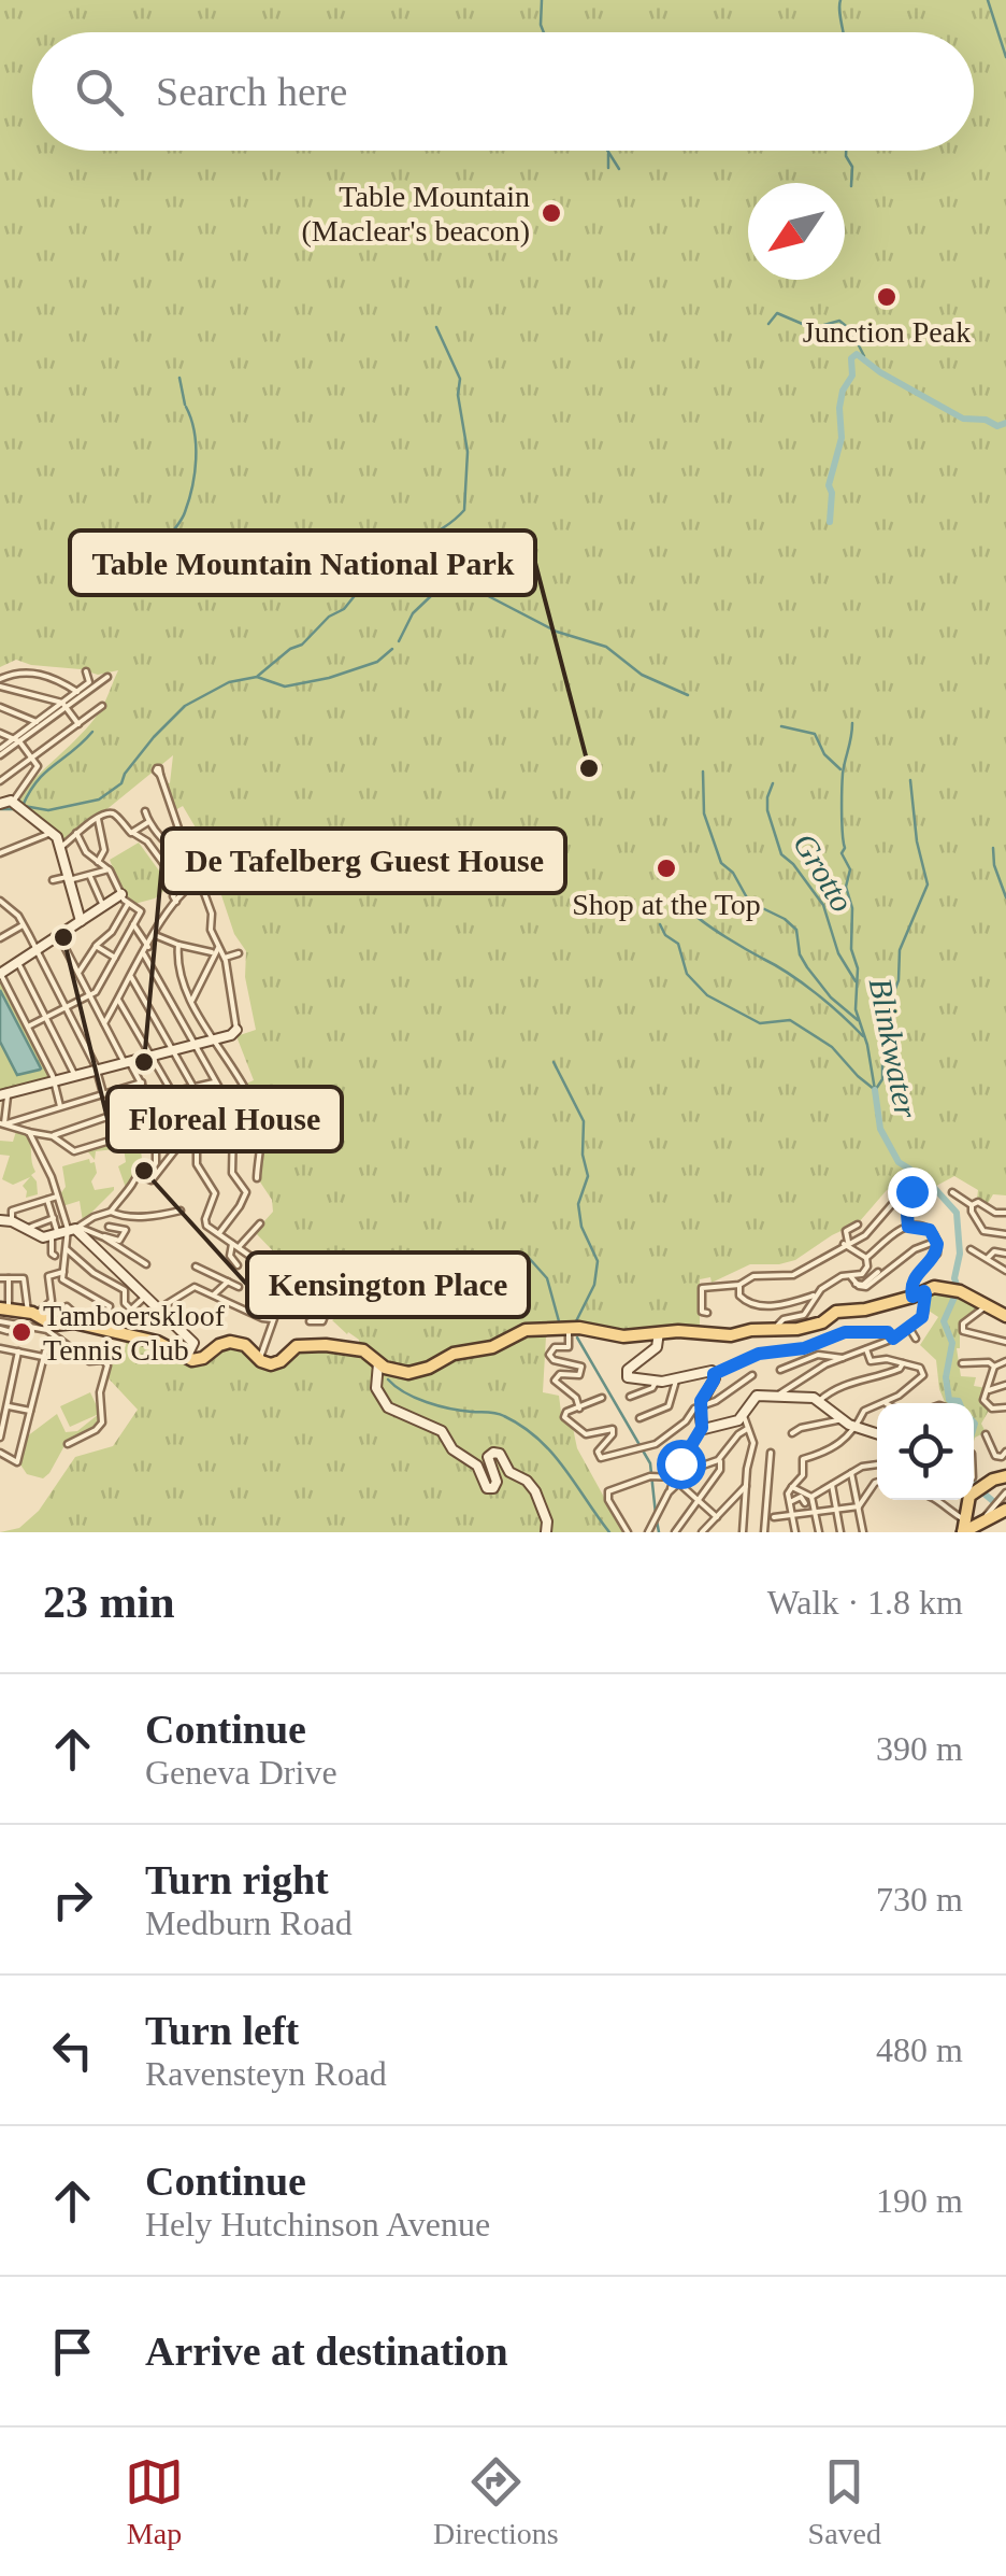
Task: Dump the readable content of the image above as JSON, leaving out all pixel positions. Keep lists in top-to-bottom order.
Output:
{
  "water": ["Grotto", "Blinkwater"],
  "places": [
    "Table Mountain (Maclear's beacon)",
    "Junction Peak",
    "Table Mountain National Park",
    "Shop at the Top",
    "Floreal House",
    "De Tafelberg Guest House",
    "Kensington Place",
    "Tamboerskloof Tennis Club"
  ],
  "north": "bottom left",
  "page": {
    "search": "Search here",
    "heading": ["23 min", "Walk · 1.8 km"],
    "list": [
      ["Continue", "Geneva Drive", "390 m"],
      ["Turn right", "Medburn Road", "730 m"],
      ["Turn left", "Ravensteyn Road", "480 m"],
      ["Continue", "Hely Hutchinson Avenue", "190 m"],
      "Arrive at destination"
    ],
    "nav": ["Map", "Directions", "Saved"]
  }
}
